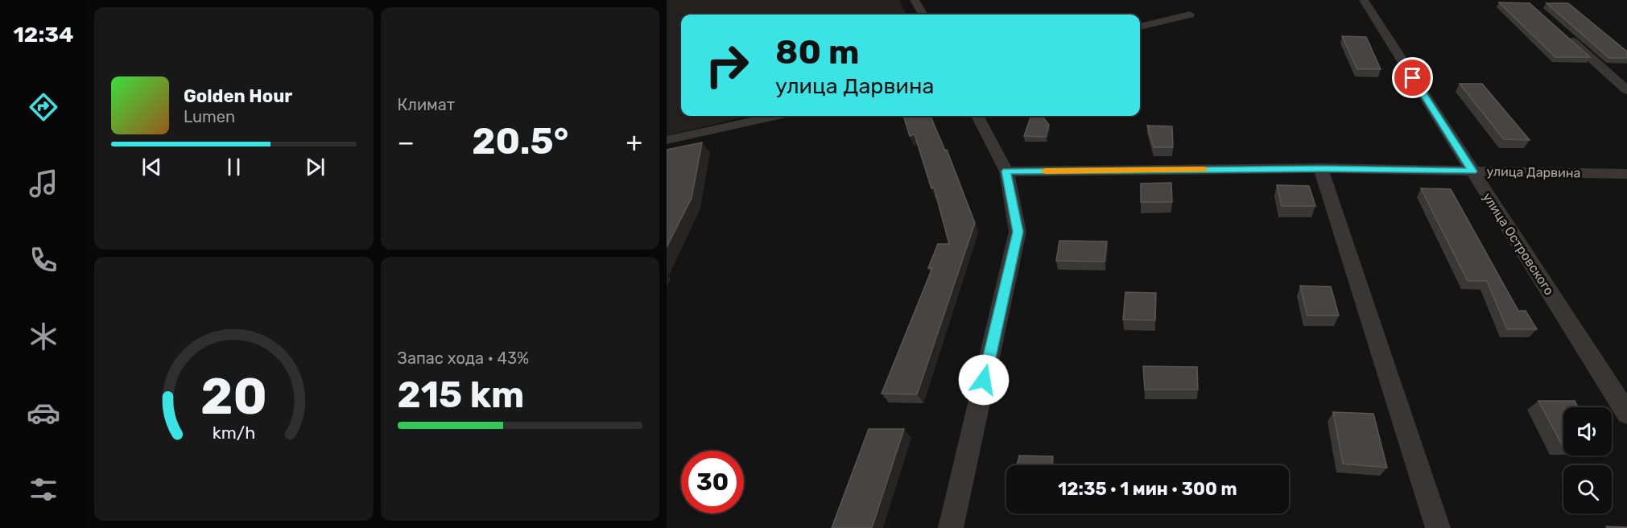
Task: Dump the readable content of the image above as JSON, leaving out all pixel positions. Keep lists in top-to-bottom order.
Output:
{
  "streets": {
    "street": ["улица Дарвина", "улица Островского"]
  },
  "crossings": [
    ["улица Дарвина", "улица Островского"]
  ],
  "page": {
    "tabs": "12:34",
    "tile": [
      "Климат",
      ["Запас хода · 43%", "215 km"]
    ],
    "turn": ["80 m", "улица Дарвина"],
    "song": ["Golden Hour", "Lumen"],
    "heat": ["−", "20.5°", "+"],
    "limit": "30",
    "trip": "12:35 · 1 мин · 300 m",
    "gauge": ["20", "km/h"]
  }
}
